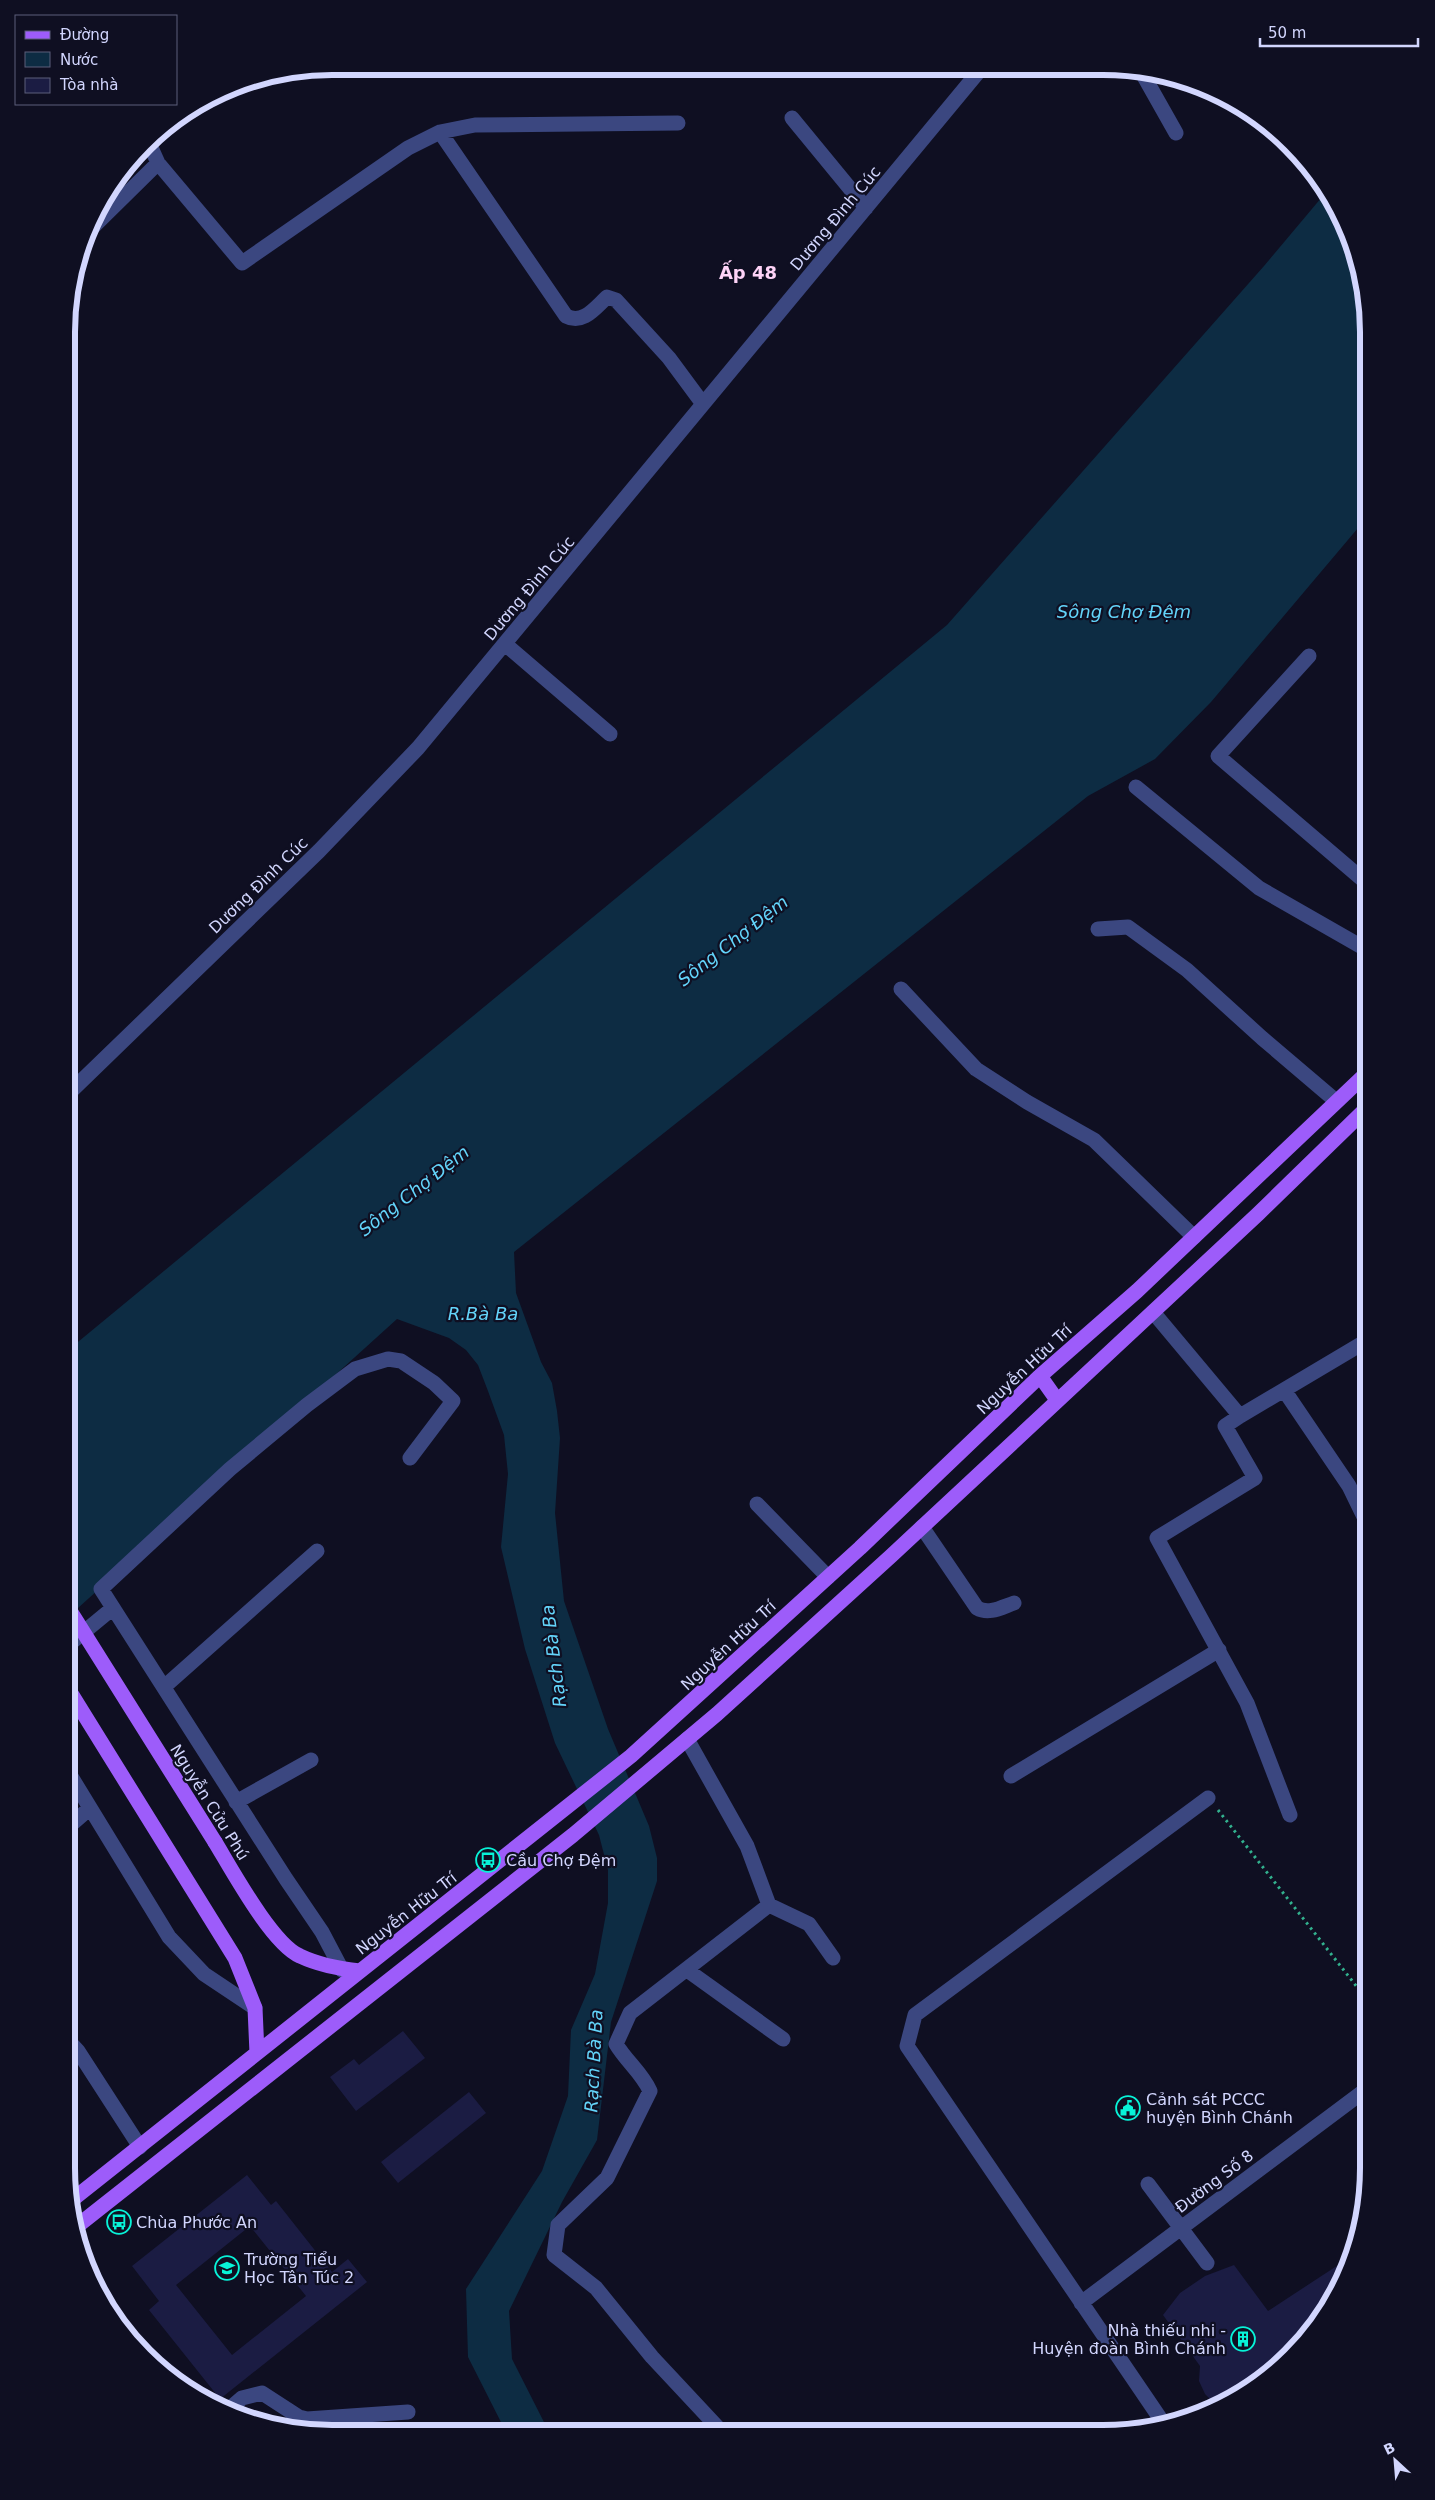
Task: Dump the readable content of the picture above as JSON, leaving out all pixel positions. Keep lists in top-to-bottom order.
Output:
{
  "streets": {
    "main road": ["Nguyễn Hữu Trí", "Nguyễn Cửu Phú"],
    "street": ["Dương Đình Cúc", "Đường Số 8"]
  },
  "crossings": [
    ["Nguyễn Hữu Trí", "Nguyễn Cửu Phú"]
  ],
  "districts": ["Ấp 48"],
  "water": ["Sông Chợ Đệm", "R.Bà Ba", "Rạch Bà Ba"],
  "places": {
    "bus stop": ["Cầu Chợ Đệm", "Chùa Phước An"],
    "public building": ["Cảnh sát PCCC huyện Bình Chánh"],
    "school or university": ["Trường Tiểu Học Tân Túc 2"],
    "building": ["Nhà thiếu nhi - Huyện đoàn Bình Chánh"]
  },
  "legend": ["Đường", "Nước", "Tòa nhà"],
  "scale_bar": "50 m",
  "north": "top left"
}
